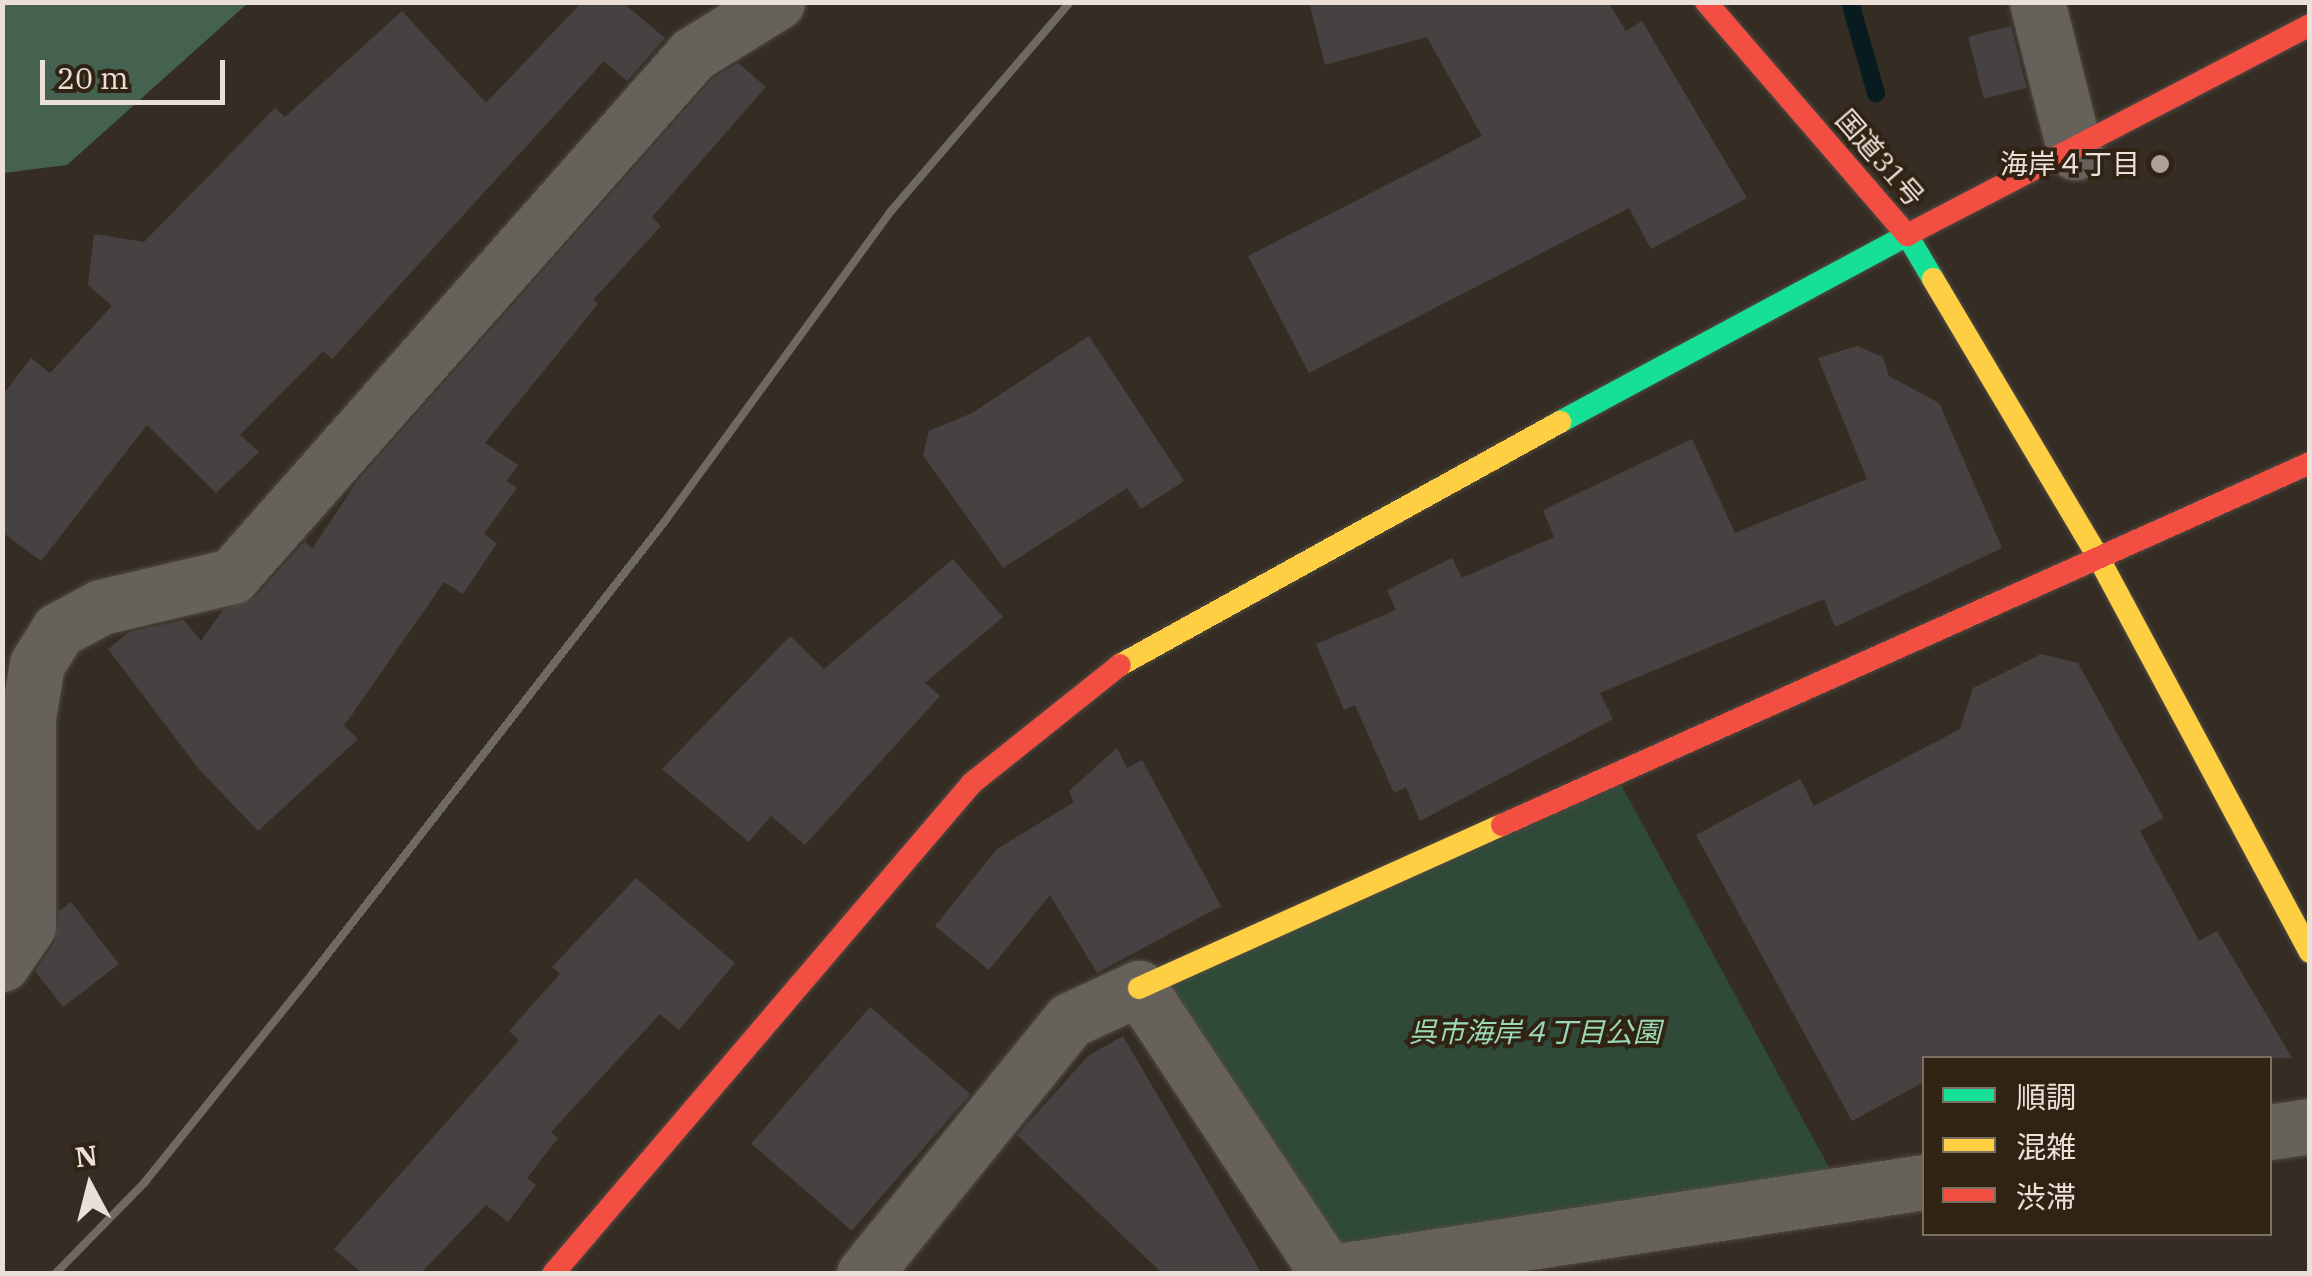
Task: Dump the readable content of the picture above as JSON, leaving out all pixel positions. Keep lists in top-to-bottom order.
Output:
{
  "streets": {
    "main road": ["国道31号"]
  },
  "parks": ["呉市海岸４丁目公園"],
  "places": ["海岸４丁目"],
  "legend": ["順調", "混雑", "渋滞"],
  "scale_bar": "20 m",
  "north": "top"
}
